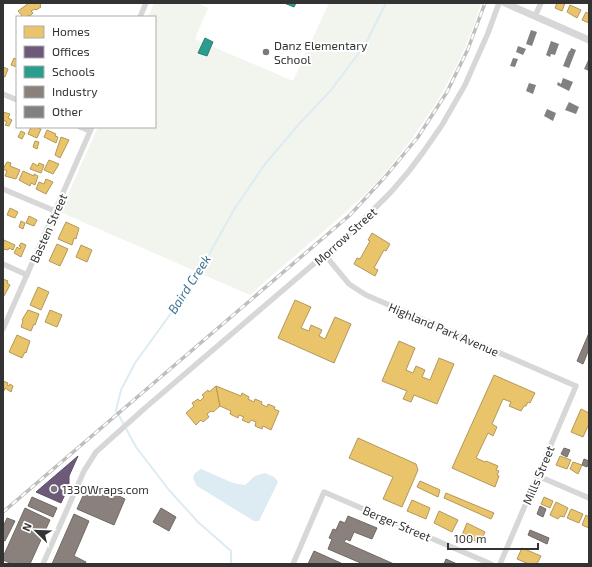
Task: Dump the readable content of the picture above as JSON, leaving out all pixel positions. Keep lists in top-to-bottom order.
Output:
{
  "streets": {
    "street": [
      "Basten Street",
      "Morrow Street",
      "Highland Park Avenue",
      "Mills Street",
      "Berger Street"
    ]
  },
  "crossings": [
    ["Morrow Street", "Highland Park Avenue"],
    ["Highland Park Avenue", "Mills Street"]
  ],
  "water": ["Baird Creek"],
  "places": ["Danz Elementary School", "1330Wraps.com"],
  "legend": [
    "Homes",
    "Offices",
    "Schools",
    "Industry",
    "Other"
  ],
  "scale_bar": "100 m",
  "north": "top left"
}
